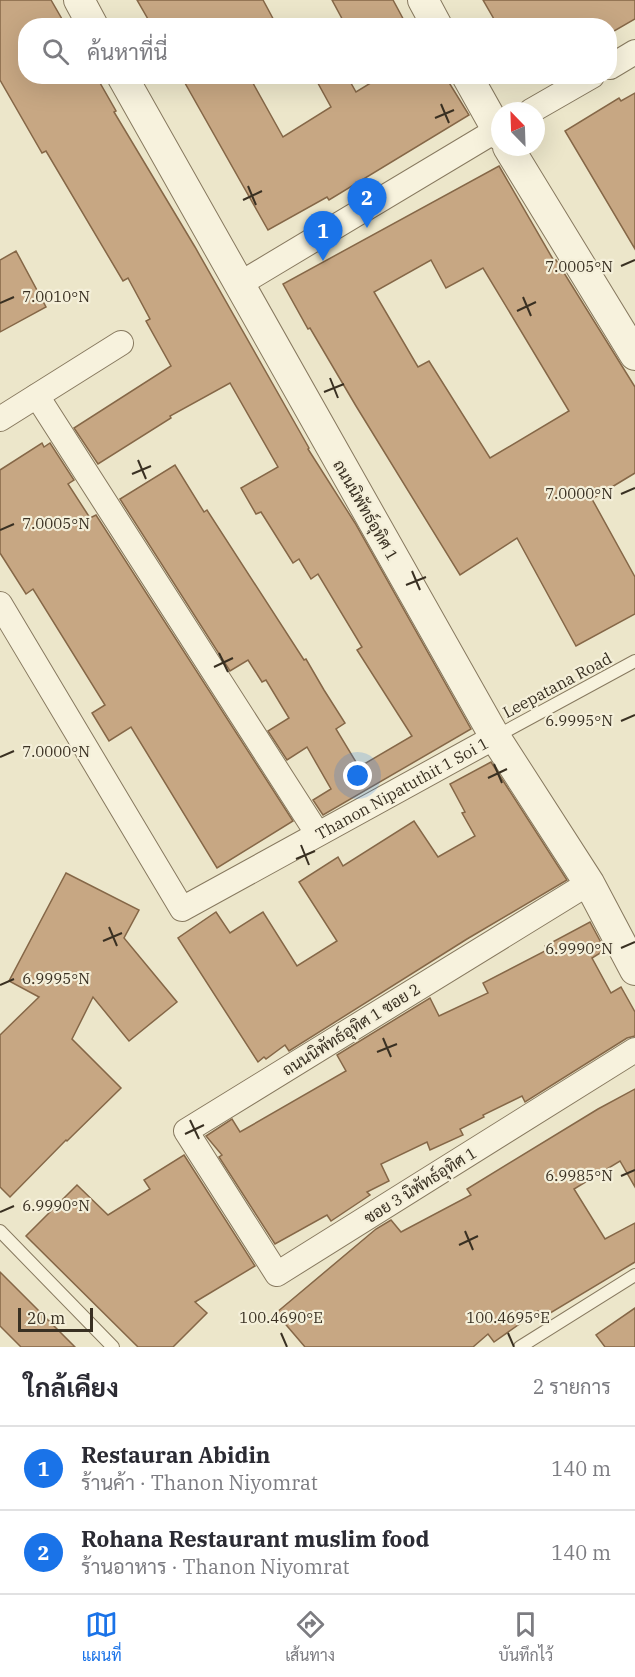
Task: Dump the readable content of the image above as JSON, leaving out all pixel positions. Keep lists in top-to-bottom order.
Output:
{
  "streets": {
    "street": [
      "ถนนนิพัทธ์อุทิศ 1",
      "Thanon Nipatuthit 1 Soi 1",
      "ถนนนิพัทธ์อุทิศ 1 ซอย 2",
      "ซอย 3 นิพัทธ์อุทิศ 1"
    ],
    "lane": ["Leepatana Road"]
  },
  "crossings": [
    ["ถนนนิพัทธ์อุทิศ 1", "Leepatana Road"],
    ["ถนนนิพัทธ์อุทิศ 1", "Thanon Nipatuthit 1 Soi 1"],
    ["ถนนนิพัทธ์อุทิศ 1", "ถนนนิพัทธ์อุทิศ 1 ซอย 2"],
    ["Leepatana Road", "Thanon Nipatuthit 1 Soi 1"],
    ["ถนนนิพัทธ์อุทิศ 1 ซอย 2", "ซอย 3 นิพัทธ์อุทิศ 1"]
  ],
  "scale_bar": "20 m",
  "north": "top left",
  "page": {
    "search": "ค้นหาที่นี่",
    "pins": ["2", "1"],
    "scale": "20 m",
    "heading": ["ใกล้เคียง", "2 รายการ"],
    "list": [
      {
        "mark": "1",
        "name": "Restauran Abidin",
        "note": "ร้านค้า · Thanon Niyomrat",
        "value": "140 m"
      },
      {
        "mark": "2",
        "name": "Rohana Restaurant muslim food",
        "note": "ร้านอาหาร · Thanon Niyomrat",
        "value": "140 m"
      }
    ],
    "nav": ["แผนที่", "เส้นทาง", "บันทึกไว้"]
  },
  "coordinates": [
    "7.0005°N",
    "7.0010°N",
    "7.0000°N",
    "6.9995°N",
    "6.9990°N",
    "6.9985°N",
    "100.4690°E",
    "100.4695°E"
  ]
}
